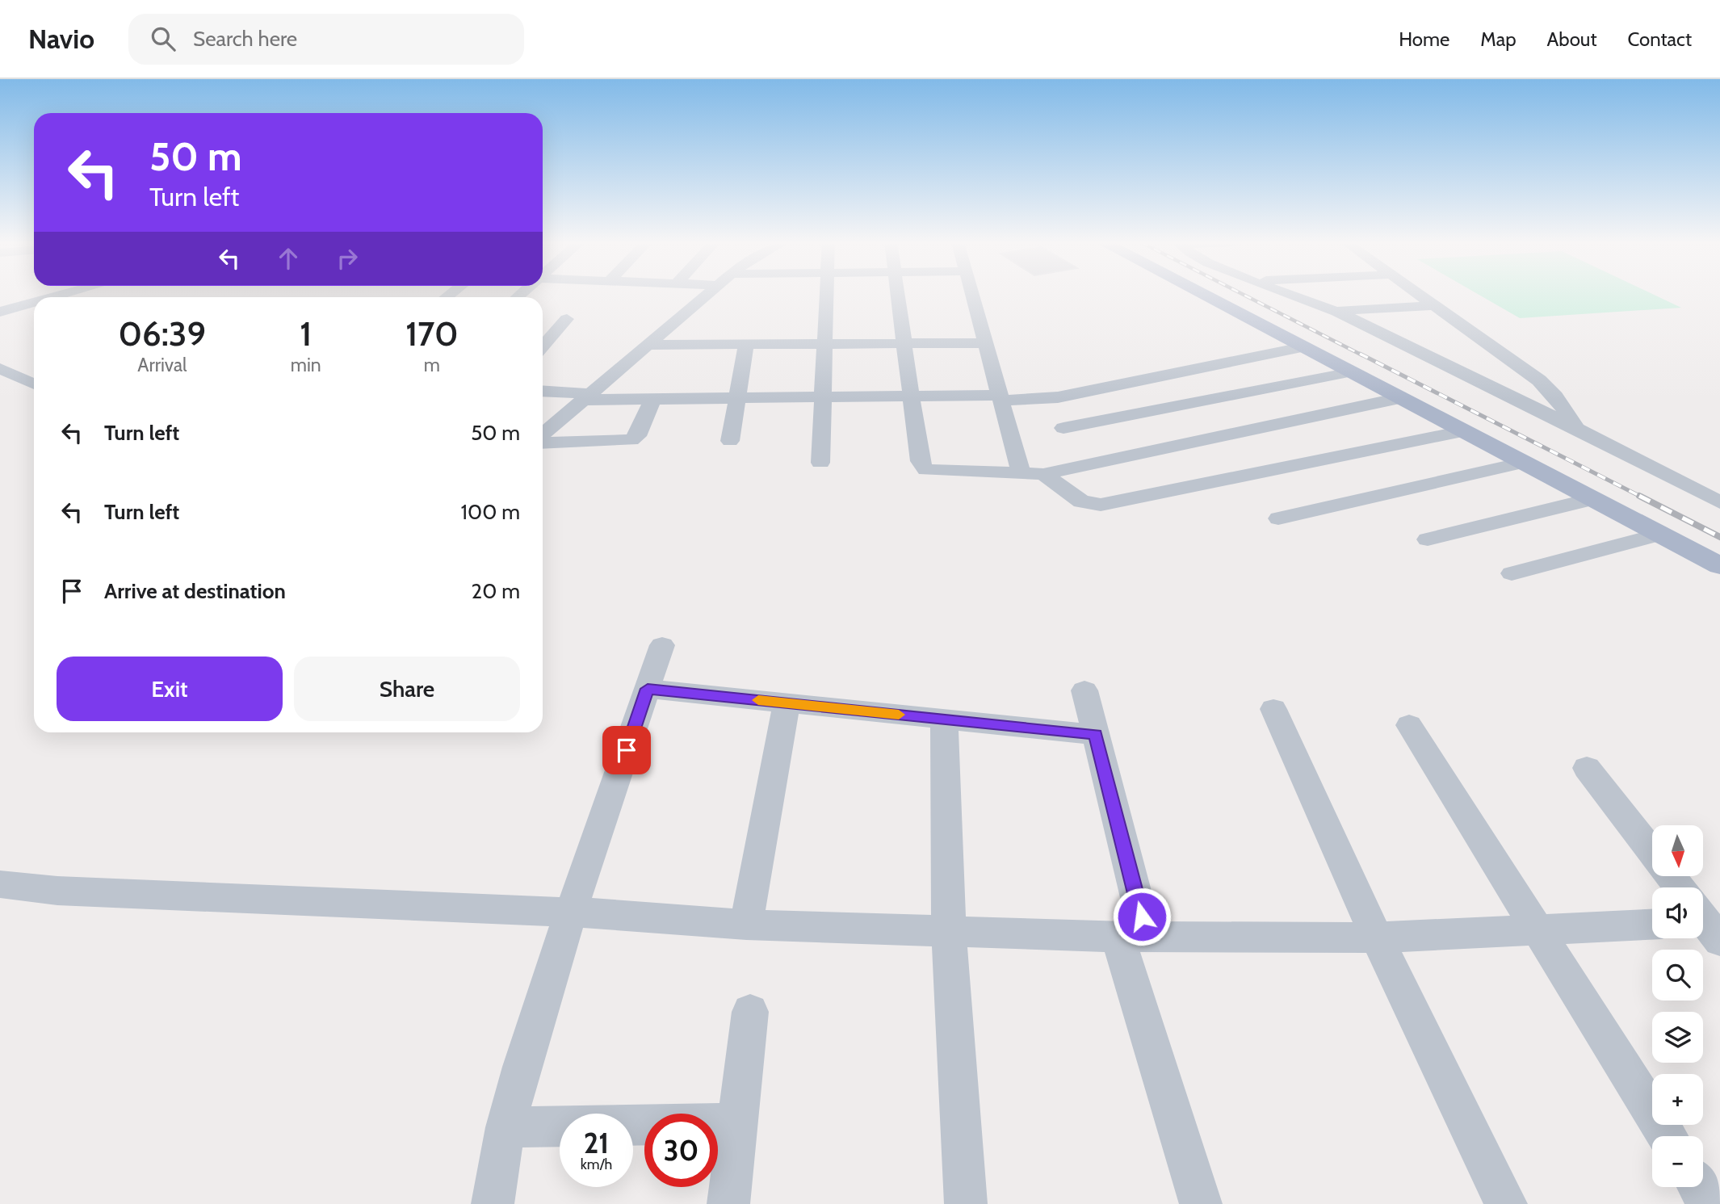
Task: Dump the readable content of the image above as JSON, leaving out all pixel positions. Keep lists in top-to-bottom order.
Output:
{
  "north": "bottom",
  "page": {
    "header": "Navio",
    "search": "Search here",
    "nav": [
      "Home",
      "Map",
      "About",
      "Contact"
    ],
    "turn": ["50 m", "Turn left"],
    "eta": [
      "06:39",
      "Arrival",
      "1",
      "min",
      "170",
      "m"
    ],
    "list": [
      {
        "name": "Turn left",
        "value": "50 m"
      },
      {
        "name": "Turn left",
        "value": "100 m"
      },
      {
        "name": "Arrive at destination",
        "value": "20 m"
      }
    ],
    "buttons": ["Exit", "Share"],
    "map_buttons": ["+", "−"],
    "speed": "21 km/h",
    "limit": "30"
  }
}
